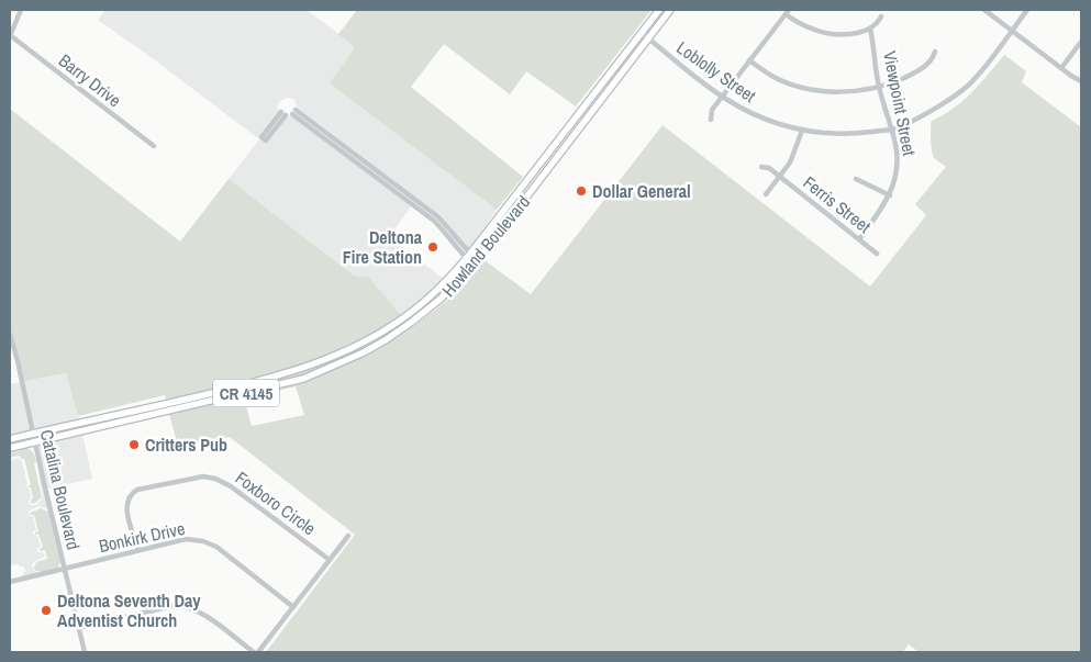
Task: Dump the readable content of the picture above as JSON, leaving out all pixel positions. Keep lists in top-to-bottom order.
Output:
{
  "streets": {
    "main road": ["Howland Boulevard", "CR 4145"],
    "street": [
      "Loblolly Street",
      "Barry Drive",
      "Viewpoint Street",
      "Ferris Street",
      "Catalina Boulevard",
      "Foxboro Circle",
      "Bonkirk Drive"
    ]
  },
  "crossings": [
    ["Loblolly Street", "Viewpoint Street"],
    ["Loblolly Street", "Howland Boulevard"],
    ["Viewpoint Street", "Ferris Street"],
    ["Howland Boulevard", "Catalina Boulevard"],
    ["Catalina Boulevard", "Bonkirk Drive"],
    ["Foxboro Circle", "Bonkirk Drive"]
  ],
  "places": [
    "Dollar General",
    "Deltona Fire Station",
    "Critters Pub",
    "Deltona Seventh Day Adventist Church"
  ]
}
